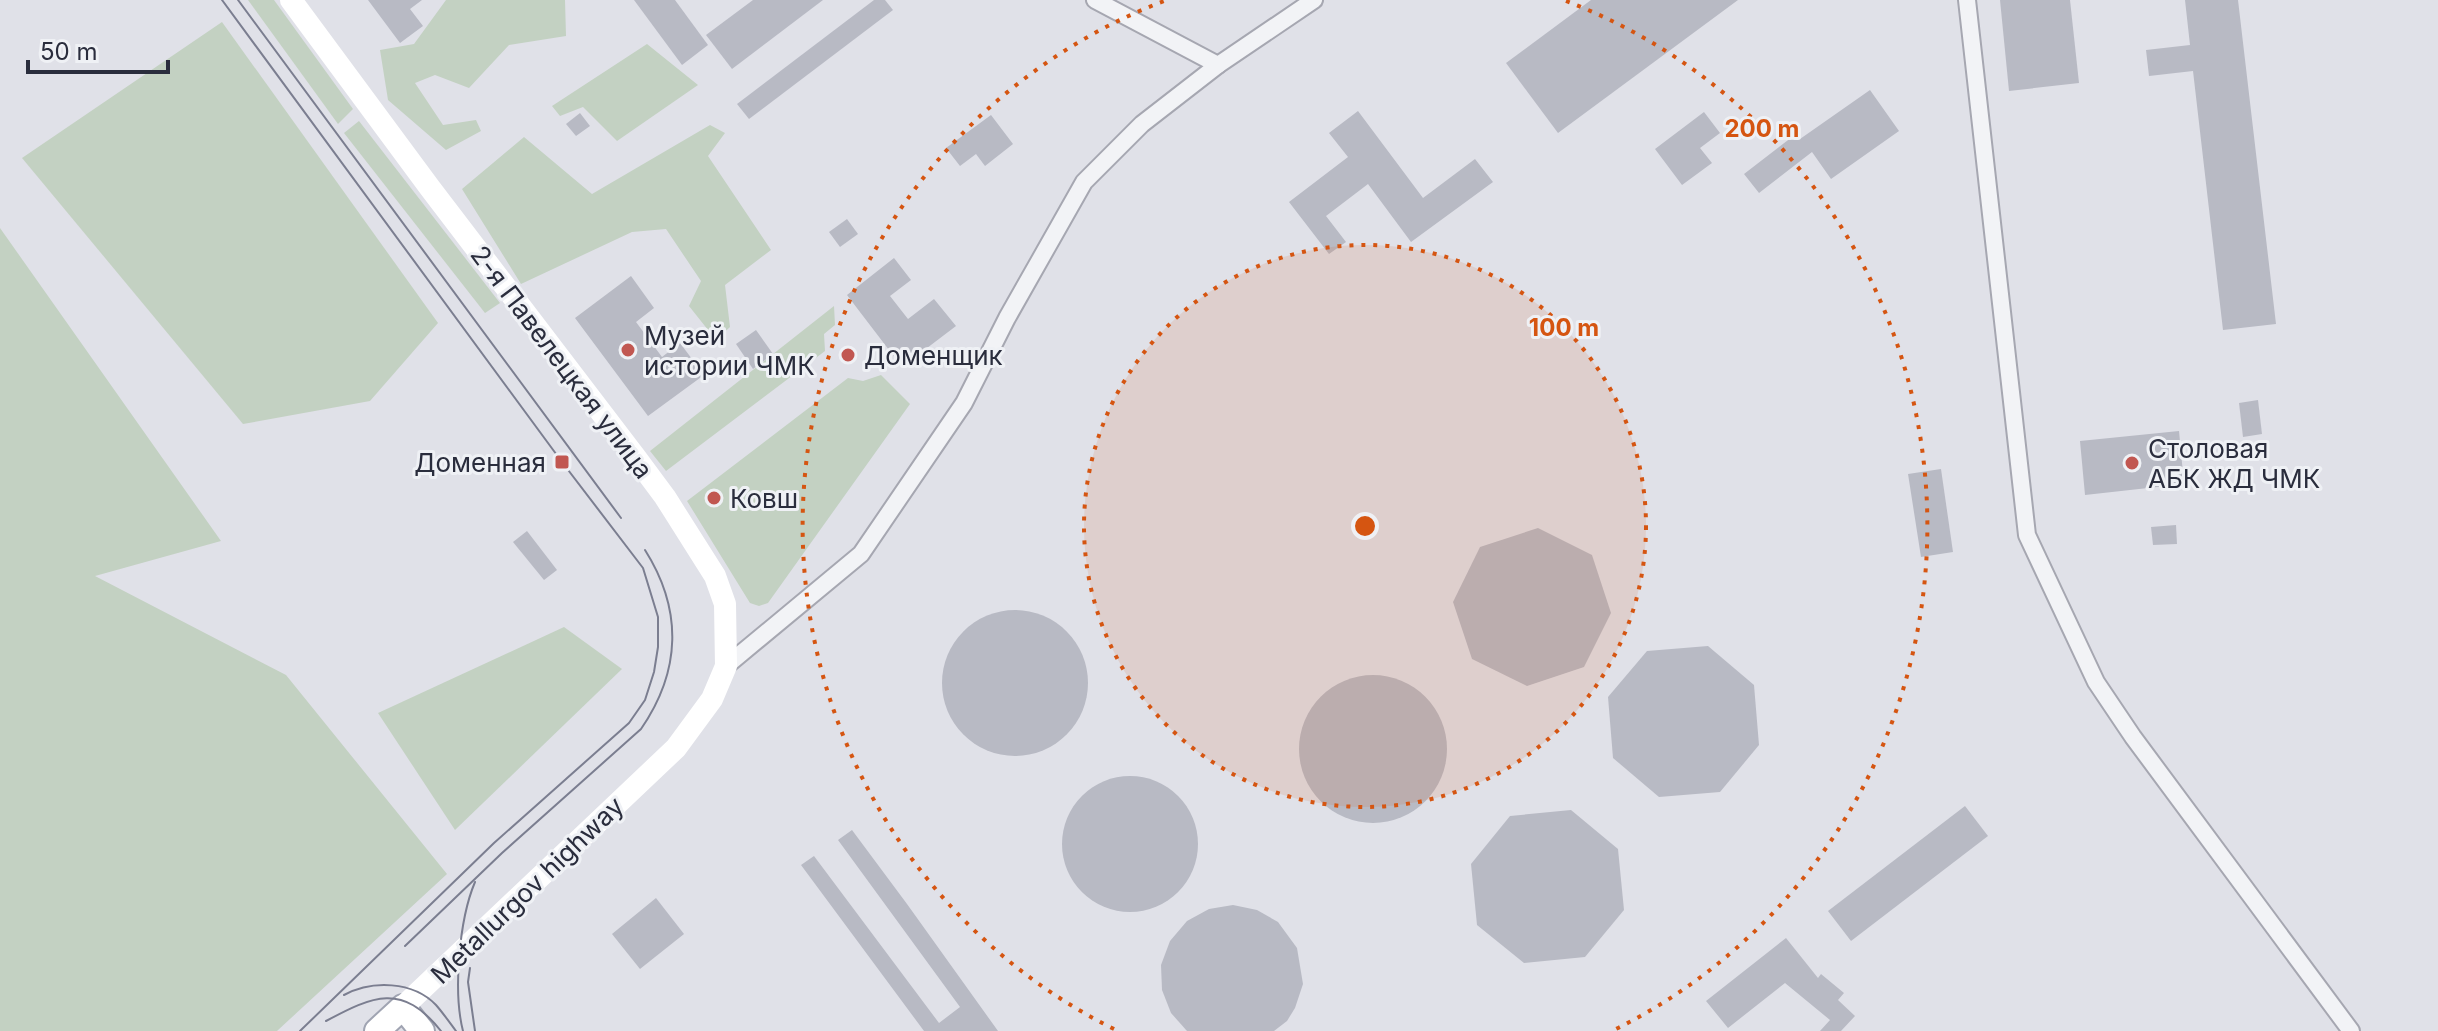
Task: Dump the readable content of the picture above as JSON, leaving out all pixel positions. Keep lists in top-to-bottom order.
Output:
{
  "streets": {
    "main road": ["2-я Павелецкая улица", "Metallurgov highway"]
  },
  "crossings": [
    ["2-я Павелецкая улица", "Metallurgov highway"]
  ],
  "places": {
    "other": [
      "Музей истории ЧМК",
      "Доменщик",
      "Столовая АБК ЖД ЧМК",
      "Ковш"
    ],
    "transit": ["Доменная"]
  },
  "scale_bar": "50 m",
  "rings": ["200 m", "100 m"]
}
